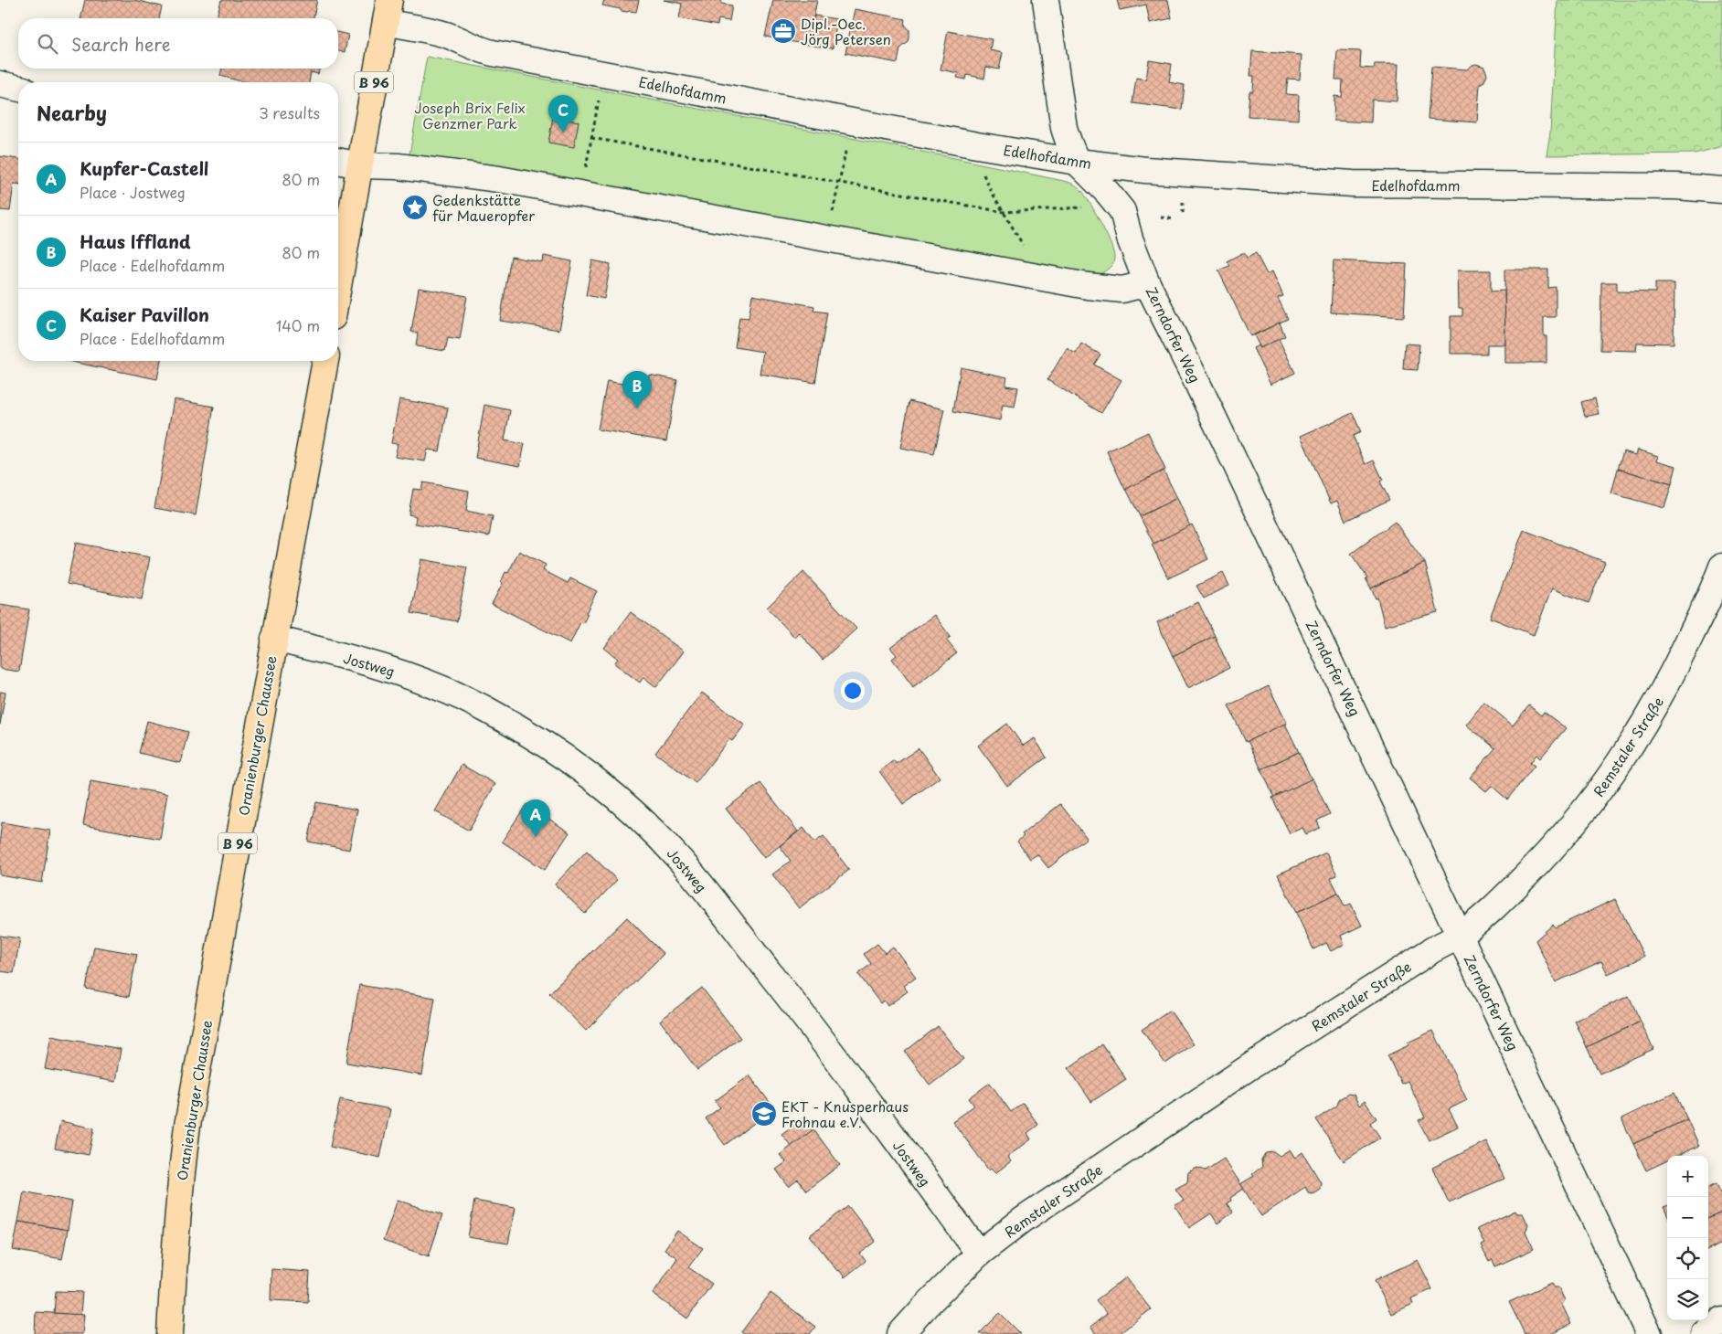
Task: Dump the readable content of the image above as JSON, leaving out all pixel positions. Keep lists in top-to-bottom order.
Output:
{
  "streets": {
    "main road": ["B 96", "Oranienburger Chaussee"],
    "street": [
      "Edelhofdamm",
      "Zerndorfer Weg",
      "Jostweg",
      "Remstaler Straße"
    ]
  },
  "crossings": [
    ["B 96", "Edelhofdamm"],
    ["Edelhofdamm", "Zerndorfer Weg"],
    ["Zerndorfer Weg", "Remstaler Straße"],
    ["Jostweg", "Oranienburger Chaussee"],
    ["Jostweg", "Remstaler Straße"]
  ],
  "parks": ["Joseph Brix Felix Genzmer Park"],
  "places": {
    "office": ["Dipl.-Oec. Jörg Petersen"],
    "place": ["Gedenkstätte für Maueropfer"],
    "school or university": ["EKT - Knusperhaus Frohnau e.V."]
  },
  "page": {
    "search": "Search here",
    "heading": ["Nearby", "3 results"],
    "pins": ["C", "B", "A"],
    "list": [
      {
        "mark": "A",
        "name": "Kupfer-Castell",
        "note": "Place · Jostweg",
        "value": "80 m"
      },
      {
        "mark": "B",
        "name": "Haus Iffland",
        "note": "Place · Edelhofdamm",
        "value": "80 m"
      },
      {
        "mark": "C",
        "name": "Kaiser Pavillon",
        "note": "Place · Edelhofdamm",
        "value": "140 m"
      }
    ],
    "map_buttons": ["+", "−"]
  }
}
